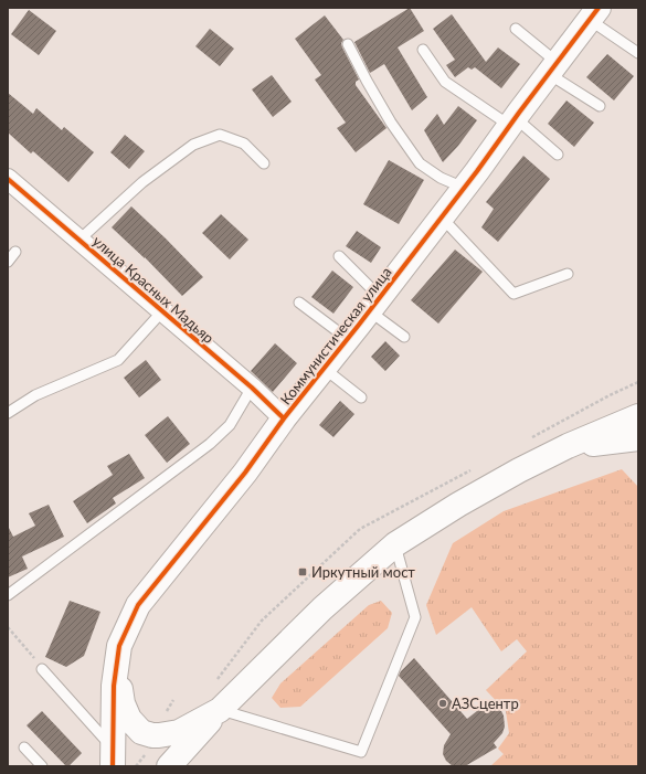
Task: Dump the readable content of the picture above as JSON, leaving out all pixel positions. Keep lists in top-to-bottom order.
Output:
{
  "streets": {
    "street": ["улица Красных Мадьяр", "Коммунистическая улица"]
  },
  "crossings": [
    ["улица Красных Мадьяр", "Коммунистическая улица"]
  ],
  "places": {
    "transit": ["Иркутный мост"],
    "other": ["АЗСцентр"]
  }
}
